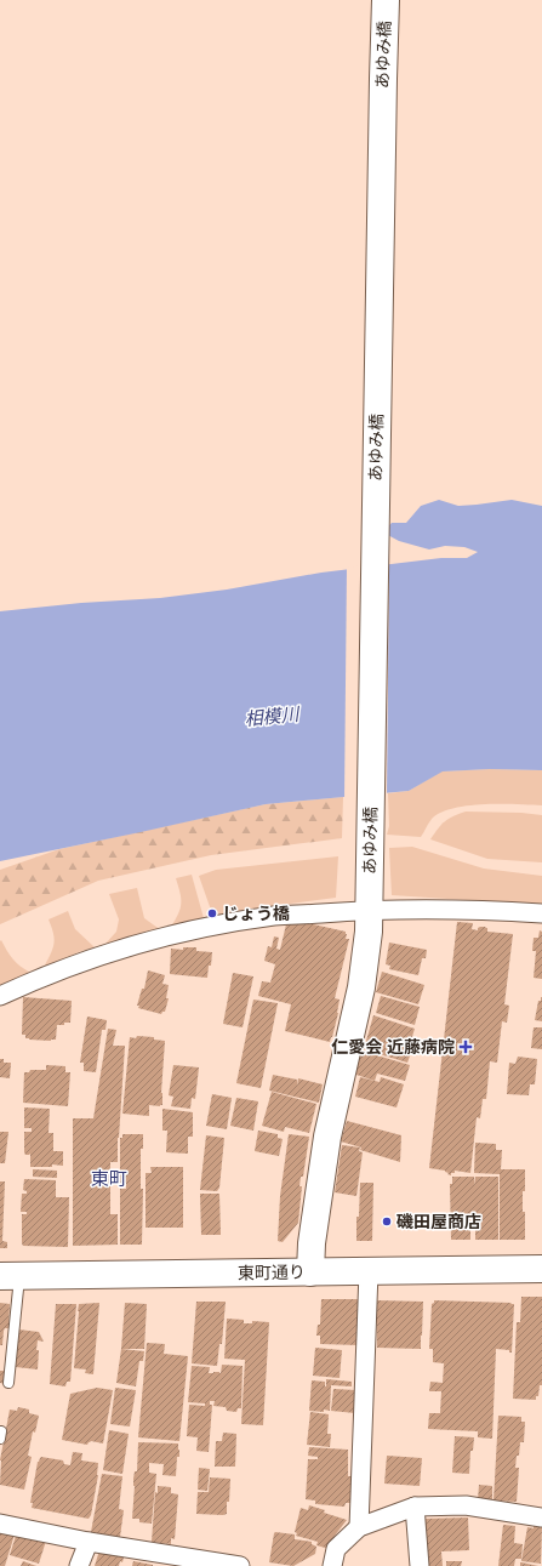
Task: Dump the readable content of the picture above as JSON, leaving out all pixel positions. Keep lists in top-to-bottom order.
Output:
{
  "streets": {
    "street": ["あゆみ橋", "東町通り"]
  },
  "crossings": [
    ["あゆみ橋", "東町通り"]
  ],
  "districts": ["東町"],
  "water": ["相模川"],
  "places": {
    "other": ["じょう橋", "磯田屋商店"],
    "health": ["仁愛会 近藤病院"]
  }
}
